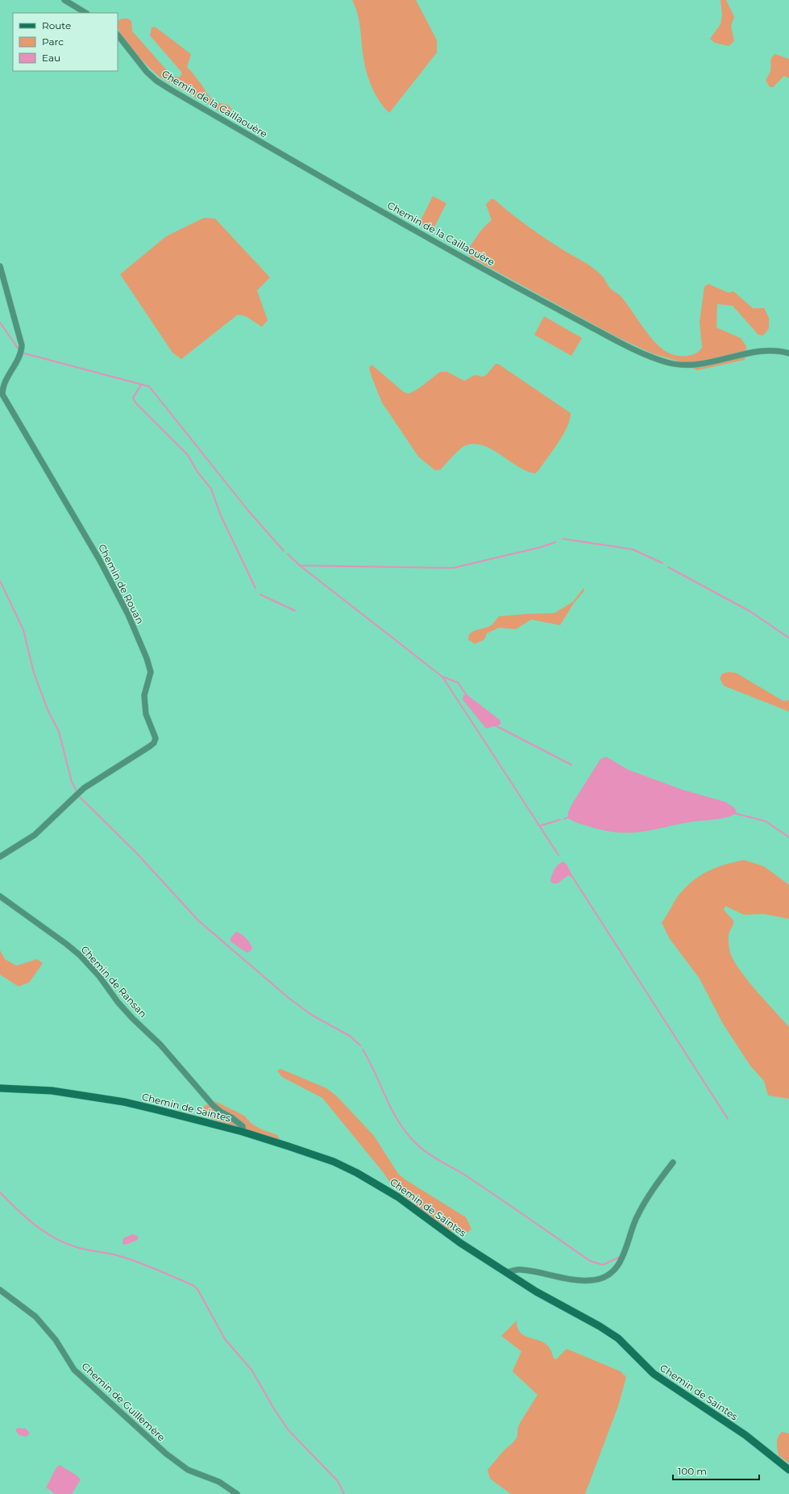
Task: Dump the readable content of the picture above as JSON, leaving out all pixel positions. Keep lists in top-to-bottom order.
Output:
{
  "streets": {
    "street": [
      "Chemin de la Caillaouère",
      "Chemin de Rouan",
      "Chemin de Ransan",
      "Chemin de Saintes",
      "Chemin de Guillemère"
    ]
  },
  "crossings": [
    ["Chemin de Ransan", "Chemin de Saintes"]
  ],
  "legend": ["Route", "Parc", "Eau"],
  "scale_bar": "100 m"
}
